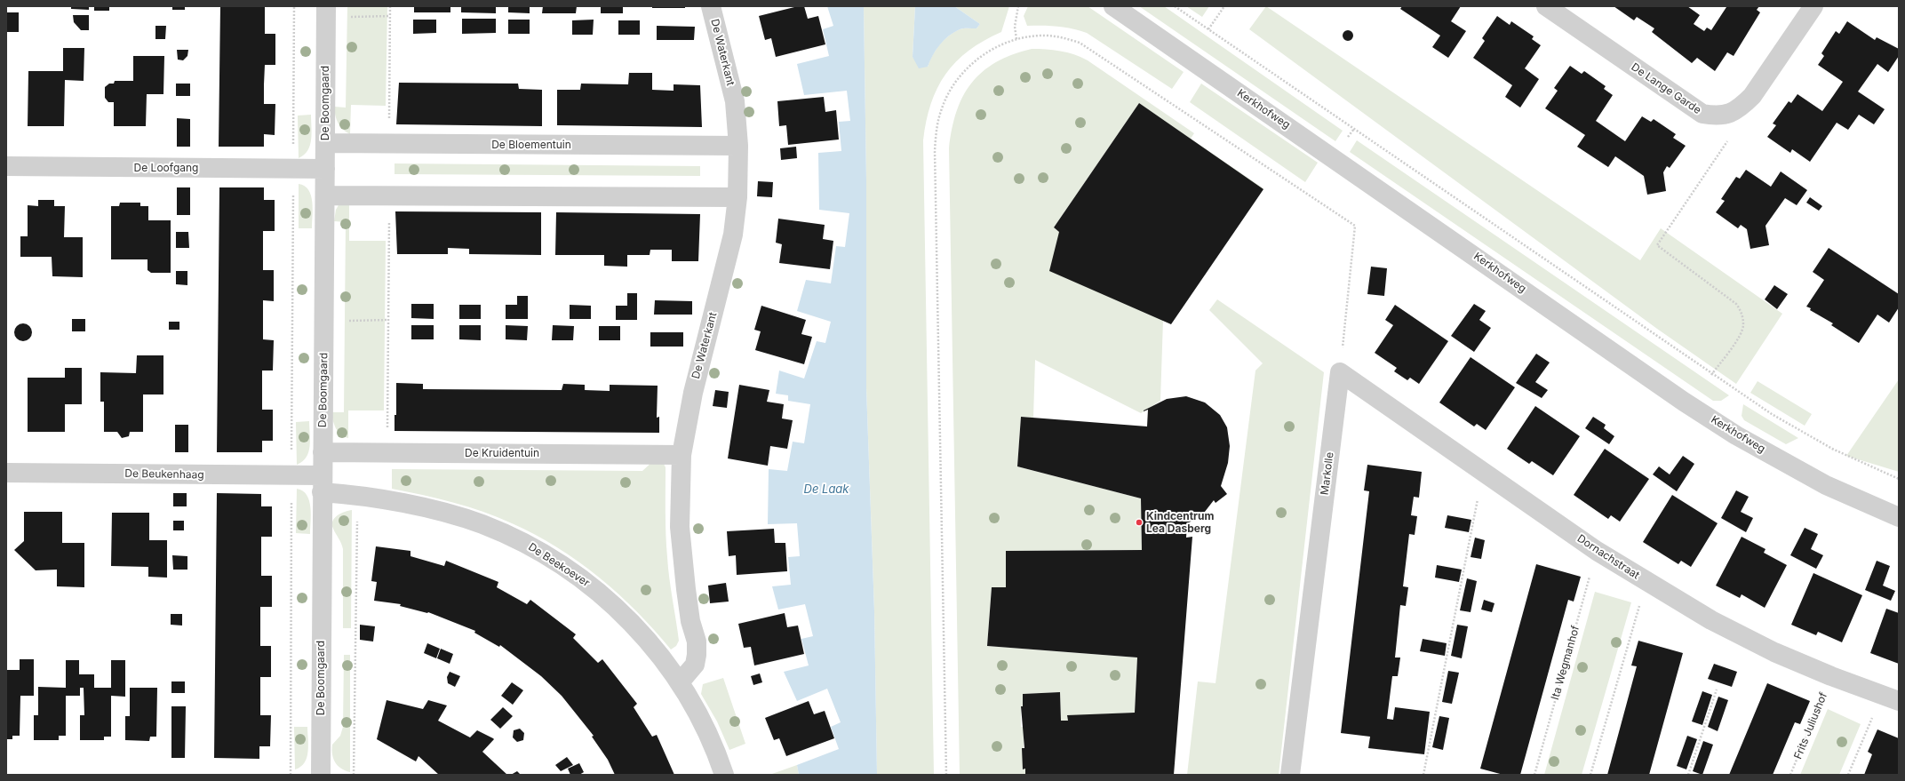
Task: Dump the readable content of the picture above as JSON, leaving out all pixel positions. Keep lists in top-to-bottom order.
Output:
{
  "streets": {
    "street": [
      "De Waterkant",
      "De Lange Garde",
      "De Boomgaard",
      "Kerkhofweg",
      "De Bloementuin",
      "De Loofgang",
      "De Kruidentuin",
      "Markolle",
      "De Beukenhaag",
      "Dornachstraat",
      "De Beekoever"
    ],
    "path": ["Ita Wegmanhof", "Frits Juliushof"]
  },
  "crossings": [
    ["De Waterkant", "De Bloementuin"],
    ["De Waterkant", "De Kruidentuin"],
    ["De Waterkant", "De Beekoever"],
    ["De Boomgaard", "De Bloementuin"],
    ["De Boomgaard", "De Loofgang"],
    ["De Boomgaard", "De Kruidentuin"],
    ["De Boomgaard", "De Beukenhaag"],
    ["De Boomgaard", "De Beekoever"],
    ["Markolle", "Dornachstraat"],
    ["De Beukenhaag", "De Beekoever"],
    ["Dornachstraat", "Ita Wegmanhof"],
    ["Dornachstraat", "Frits Juliushof"]
  ],
  "water": ["De Laak"],
  "places": ["Kindcentrum Lea Dasberg"]
}
